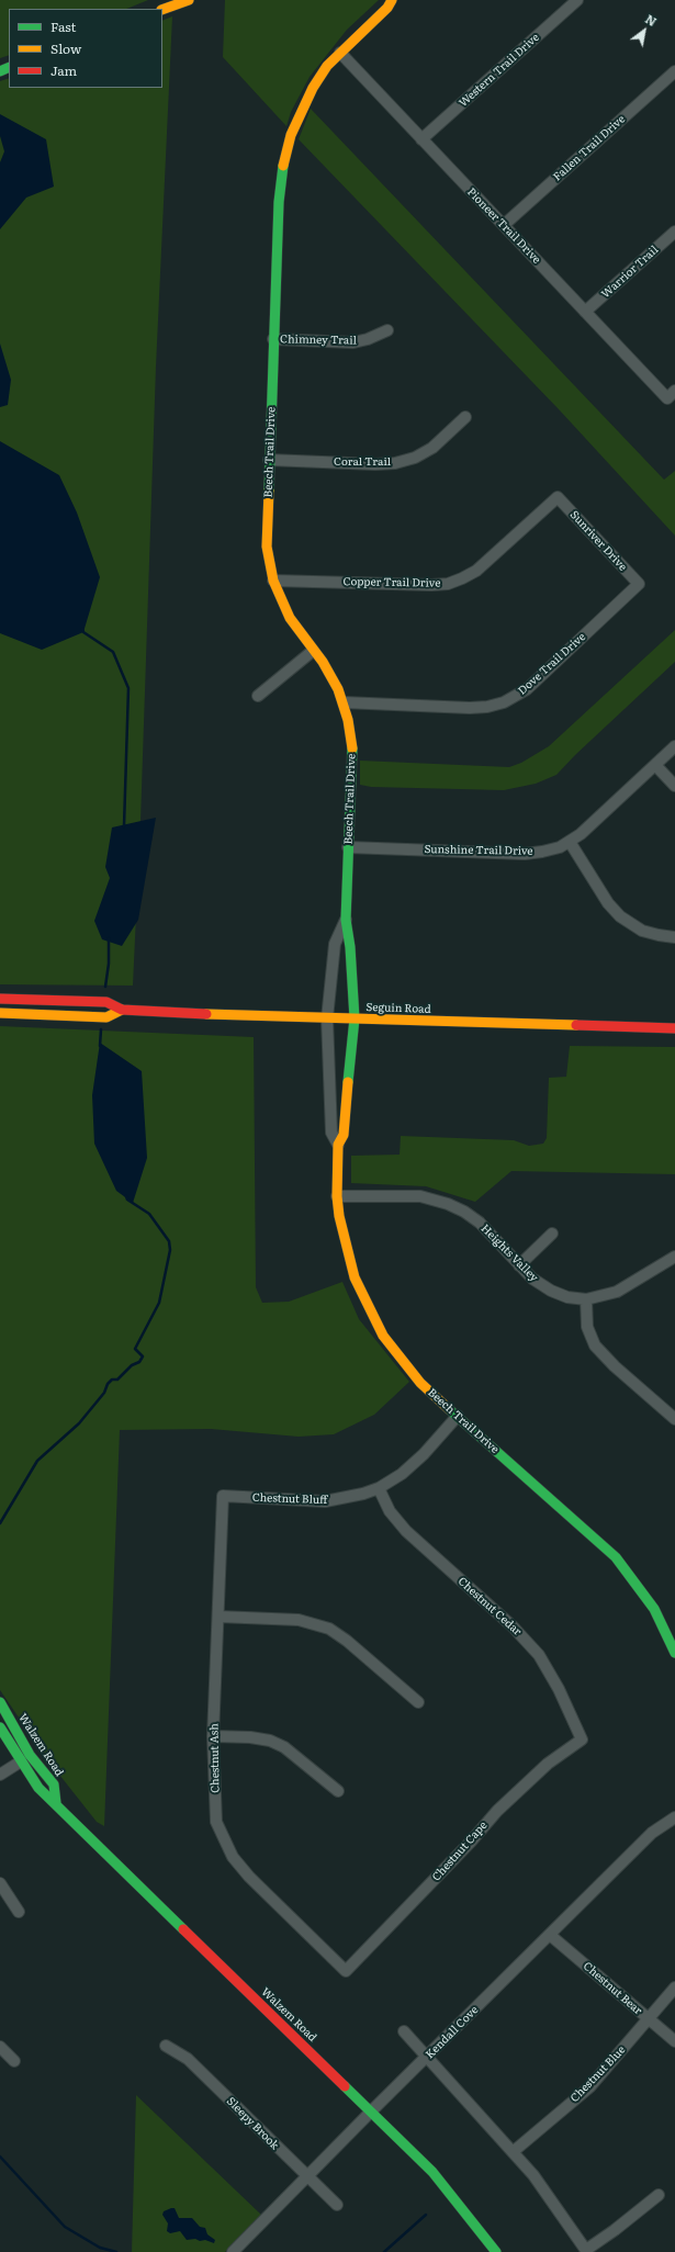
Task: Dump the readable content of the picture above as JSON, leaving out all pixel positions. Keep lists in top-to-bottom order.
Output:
{
  "streets": {
    "street": [
      "Western Trail Drive",
      "Fallen Trail Drive",
      "Pioneer Trail Drive",
      "Warrior Trail",
      "Chimney Trail",
      "Beech Trail Drive",
      "Coral Trail",
      "Sunriver Drive",
      "Copper Trail Drive",
      "Dove Trail Drive",
      "Sunshine Trail Drive",
      "Seguin Road",
      "Heights Valley",
      "Chestnut Bluff",
      "Chestnut Cedar",
      "Walzem Road",
      "Chestnut Ash",
      "Chestnut Cape",
      "Chestnut Bear",
      "Kendall Cove",
      "Chestnut Blue",
      "Sleepy Brook"
    ]
  },
  "crossings": [
    ["Western Trail Drive", "Pioneer Trail Drive"],
    ["Fallen Trail Drive", "Pioneer Trail Drive"],
    ["Pioneer Trail Drive", "Warrior Trail"],
    ["Pioneer Trail Drive", "Beech Trail Drive"],
    ["Chimney Trail", "Beech Trail Drive"],
    ["Beech Trail Drive", "Coral Trail"],
    ["Beech Trail Drive", "Copper Trail Drive"],
    ["Beech Trail Drive", "Dove Trail Drive"],
    ["Beech Trail Drive", "Sunshine Trail Drive"],
    ["Beech Trail Drive", "Seguin Road"],
    ["Beech Trail Drive", "Heights Valley"],
    ["Beech Trail Drive", "Chestnut Bluff"],
    ["Sunriver Drive", "Copper Trail Drive"],
    ["Sunriver Drive", "Dove Trail Drive"],
    ["Chestnut Bluff", "Chestnut Cedar"],
    ["Chestnut Bluff", "Chestnut Ash"],
    ["Chestnut Cedar", "Chestnut Cape"],
    ["Walzem Road", "Kendall Cove"],
    ["Chestnut Ash", "Chestnut Cape"],
    ["Chestnut Bear", "Kendall Cove"],
    ["Chestnut Bear", "Chestnut Blue"],
    ["Kendall Cove", "Sleepy Brook"]
  ],
  "legend": ["Fast", "Slow", "Jam"],
  "north": "top right"
}
